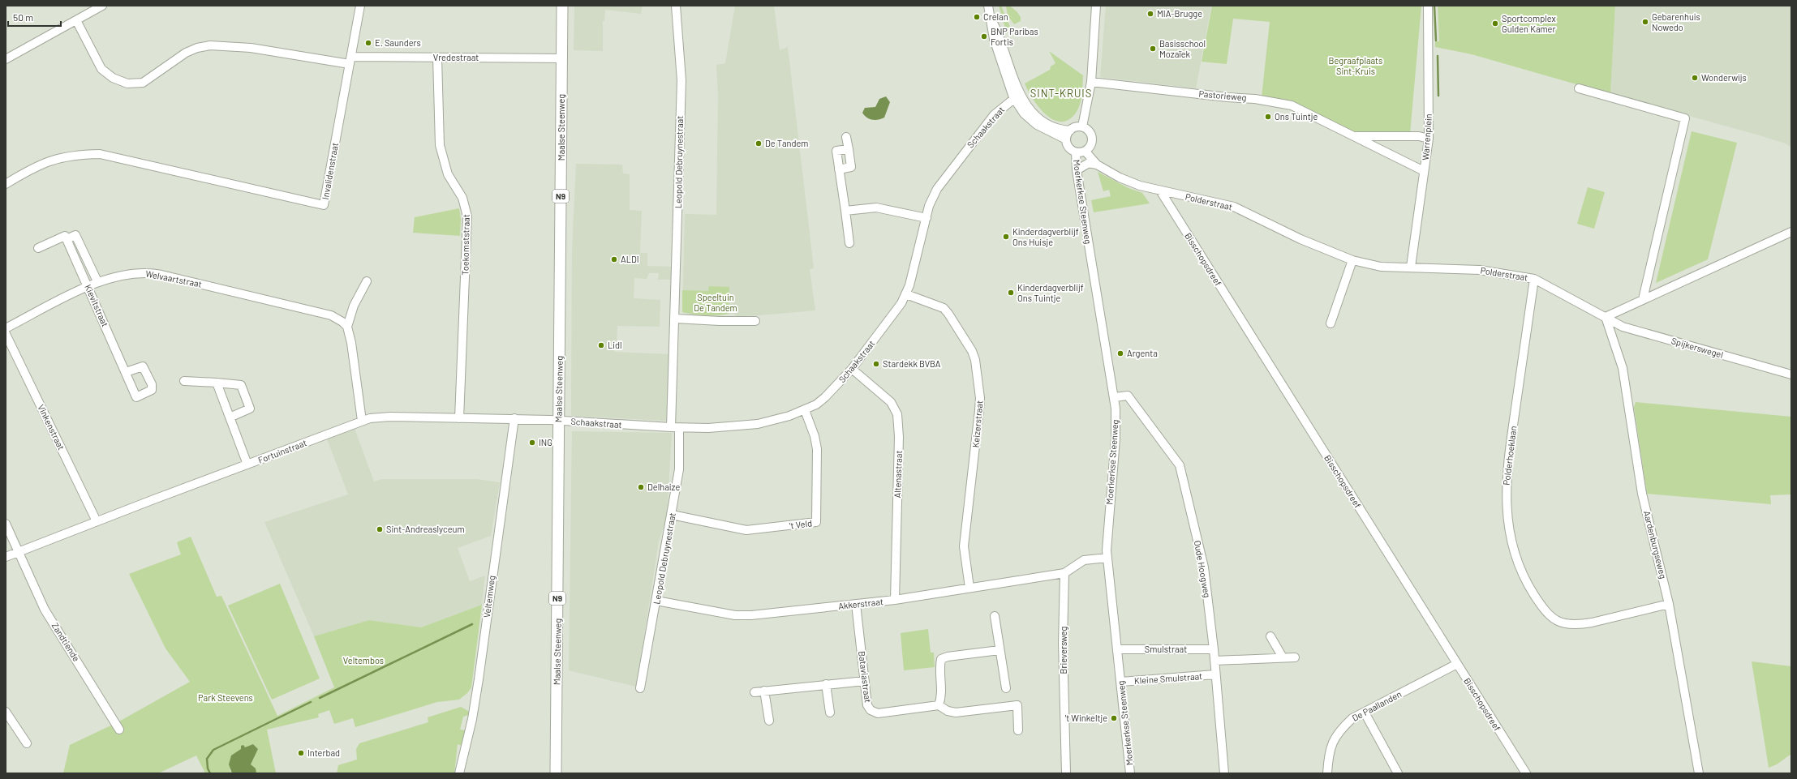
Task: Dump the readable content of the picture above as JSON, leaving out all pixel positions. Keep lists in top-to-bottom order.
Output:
{
  "streets": {
    "main road": ["Maalse Steenweg", "N9"],
    "street": [
      "Vredestraat",
      "Pastorieweg",
      "Schaakstraat",
      "Warrenplein",
      "Leopold Debruynestraat",
      "Invalidenstraat",
      "Moerkerkse Steenweg",
      "Polderstraat",
      "Toekomststraat",
      "Bisschopsdreef",
      "Welvaartstraat",
      "Kievitstraat",
      "Spijkerswegel",
      "Keizerstraat",
      "Vinkenstraat",
      "Fortuinstraat",
      "Polderhoeklaan",
      "Altenastraat",
      "'t Veld",
      "Aardenburgseweg",
      "Oude Hoogweg",
      "Veltemweg",
      "Akkerstraat",
      "Zandtiende",
      "Smulstraat",
      "Brieversweg",
      "Bataviastraat",
      "Kleine Smulstraat",
      "De Paallanden"
    ]
  },
  "crossings": [
    ["Vredestraat", "Maalse Steenweg"],
    ["Vredestraat", "Invalidenstraat"],
    ["Vredestraat", "Toekomststraat"],
    ["Pastorieweg", "Warrenplein"],
    ["Maalse Steenweg", "Schaakstraat"],
    ["Maalse Steenweg", "Fortuinstraat"],
    ["Schaakstraat", "Leopold Debruynestraat"],
    ["Schaakstraat", "Keizerstraat"],
    ["Schaakstraat", "Fortuinstraat"],
    ["Schaakstraat", "Altenastraat"],
    ["Schaakstraat", "'t Veld"],
    ["Warrenplein", "Polderstraat"],
    ["Leopold Debruynestraat", "'t Veld"],
    ["Leopold Debruynestraat", "Akkerstraat"],
    ["Moerkerkse Steenweg", "Polderstraat"],
    ["Moerkerkse Steenweg", "Oude Hoogweg"],
    ["Moerkerkse Steenweg", "Smulstraat"],
    ["Moerkerkse Steenweg", "Kleine Smulstraat"],
    ["Polderstraat", "Bisschopsdreef"],
    ["Polderstraat", "Spijkerswegel"],
    ["Polderstraat", "Polderhoeklaan"],
    ["Polderstraat", "Aardenburgseweg"],
    ["Toekomststraat", "Fortuinstraat"],
    ["Bisschopsdreef", "De Paallanden"],
    ["Welvaartstraat", "Kievitstraat"],
    ["Spijkerswegel", "Aardenburgseweg"],
    ["Keizerstraat", "Akkerstraat"],
    ["Vinkenstraat", "Fortuinstraat"],
    ["Fortuinstraat", "Veltemweg"],
    ["Fortuinstraat", "Zandtiende"],
    ["Polderhoeklaan", "Aardenburgseweg"],
    ["Altenastraat", "Akkerstraat"],
    ["Oude Hoogweg", "Smulstraat"],
    ["Oude Hoogweg", "Kleine Smulstraat"],
    ["Akkerstraat", "Brieversweg"],
    ["Akkerstraat", "Bataviastraat"]
  ],
  "districts": ["SINT-KRUIS"],
  "parks": [
    "Begraafplaats Sint-Kruis",
    "Speeltuin De Tandem",
    "Veltembos",
    "Park Steevens"
  ],
  "places": [
    "MIA-Brugge",
    "Crelan",
    "Gebarenhuis Nowedo",
    "Sportcomplex Gulden Kamer",
    "BNP Paribas Fortis",
    "E. Saunders",
    "Basisschool Mozaïek",
    "Wonderwijs",
    "Ons Tuintje",
    "De Tandem",
    "Kinderdagverblijf Ons Huisje",
    "ALDI",
    "Kinderdagverblijf Ons Tuintje",
    "Lidl",
    "Argenta",
    "Stardekk BVBA",
    "ING",
    "Delhaize",
    "Sint-Andreaslyceum",
    "'t Winkeltje",
    "Interbad"
  ],
  "scale_bar": "50 m"
}
